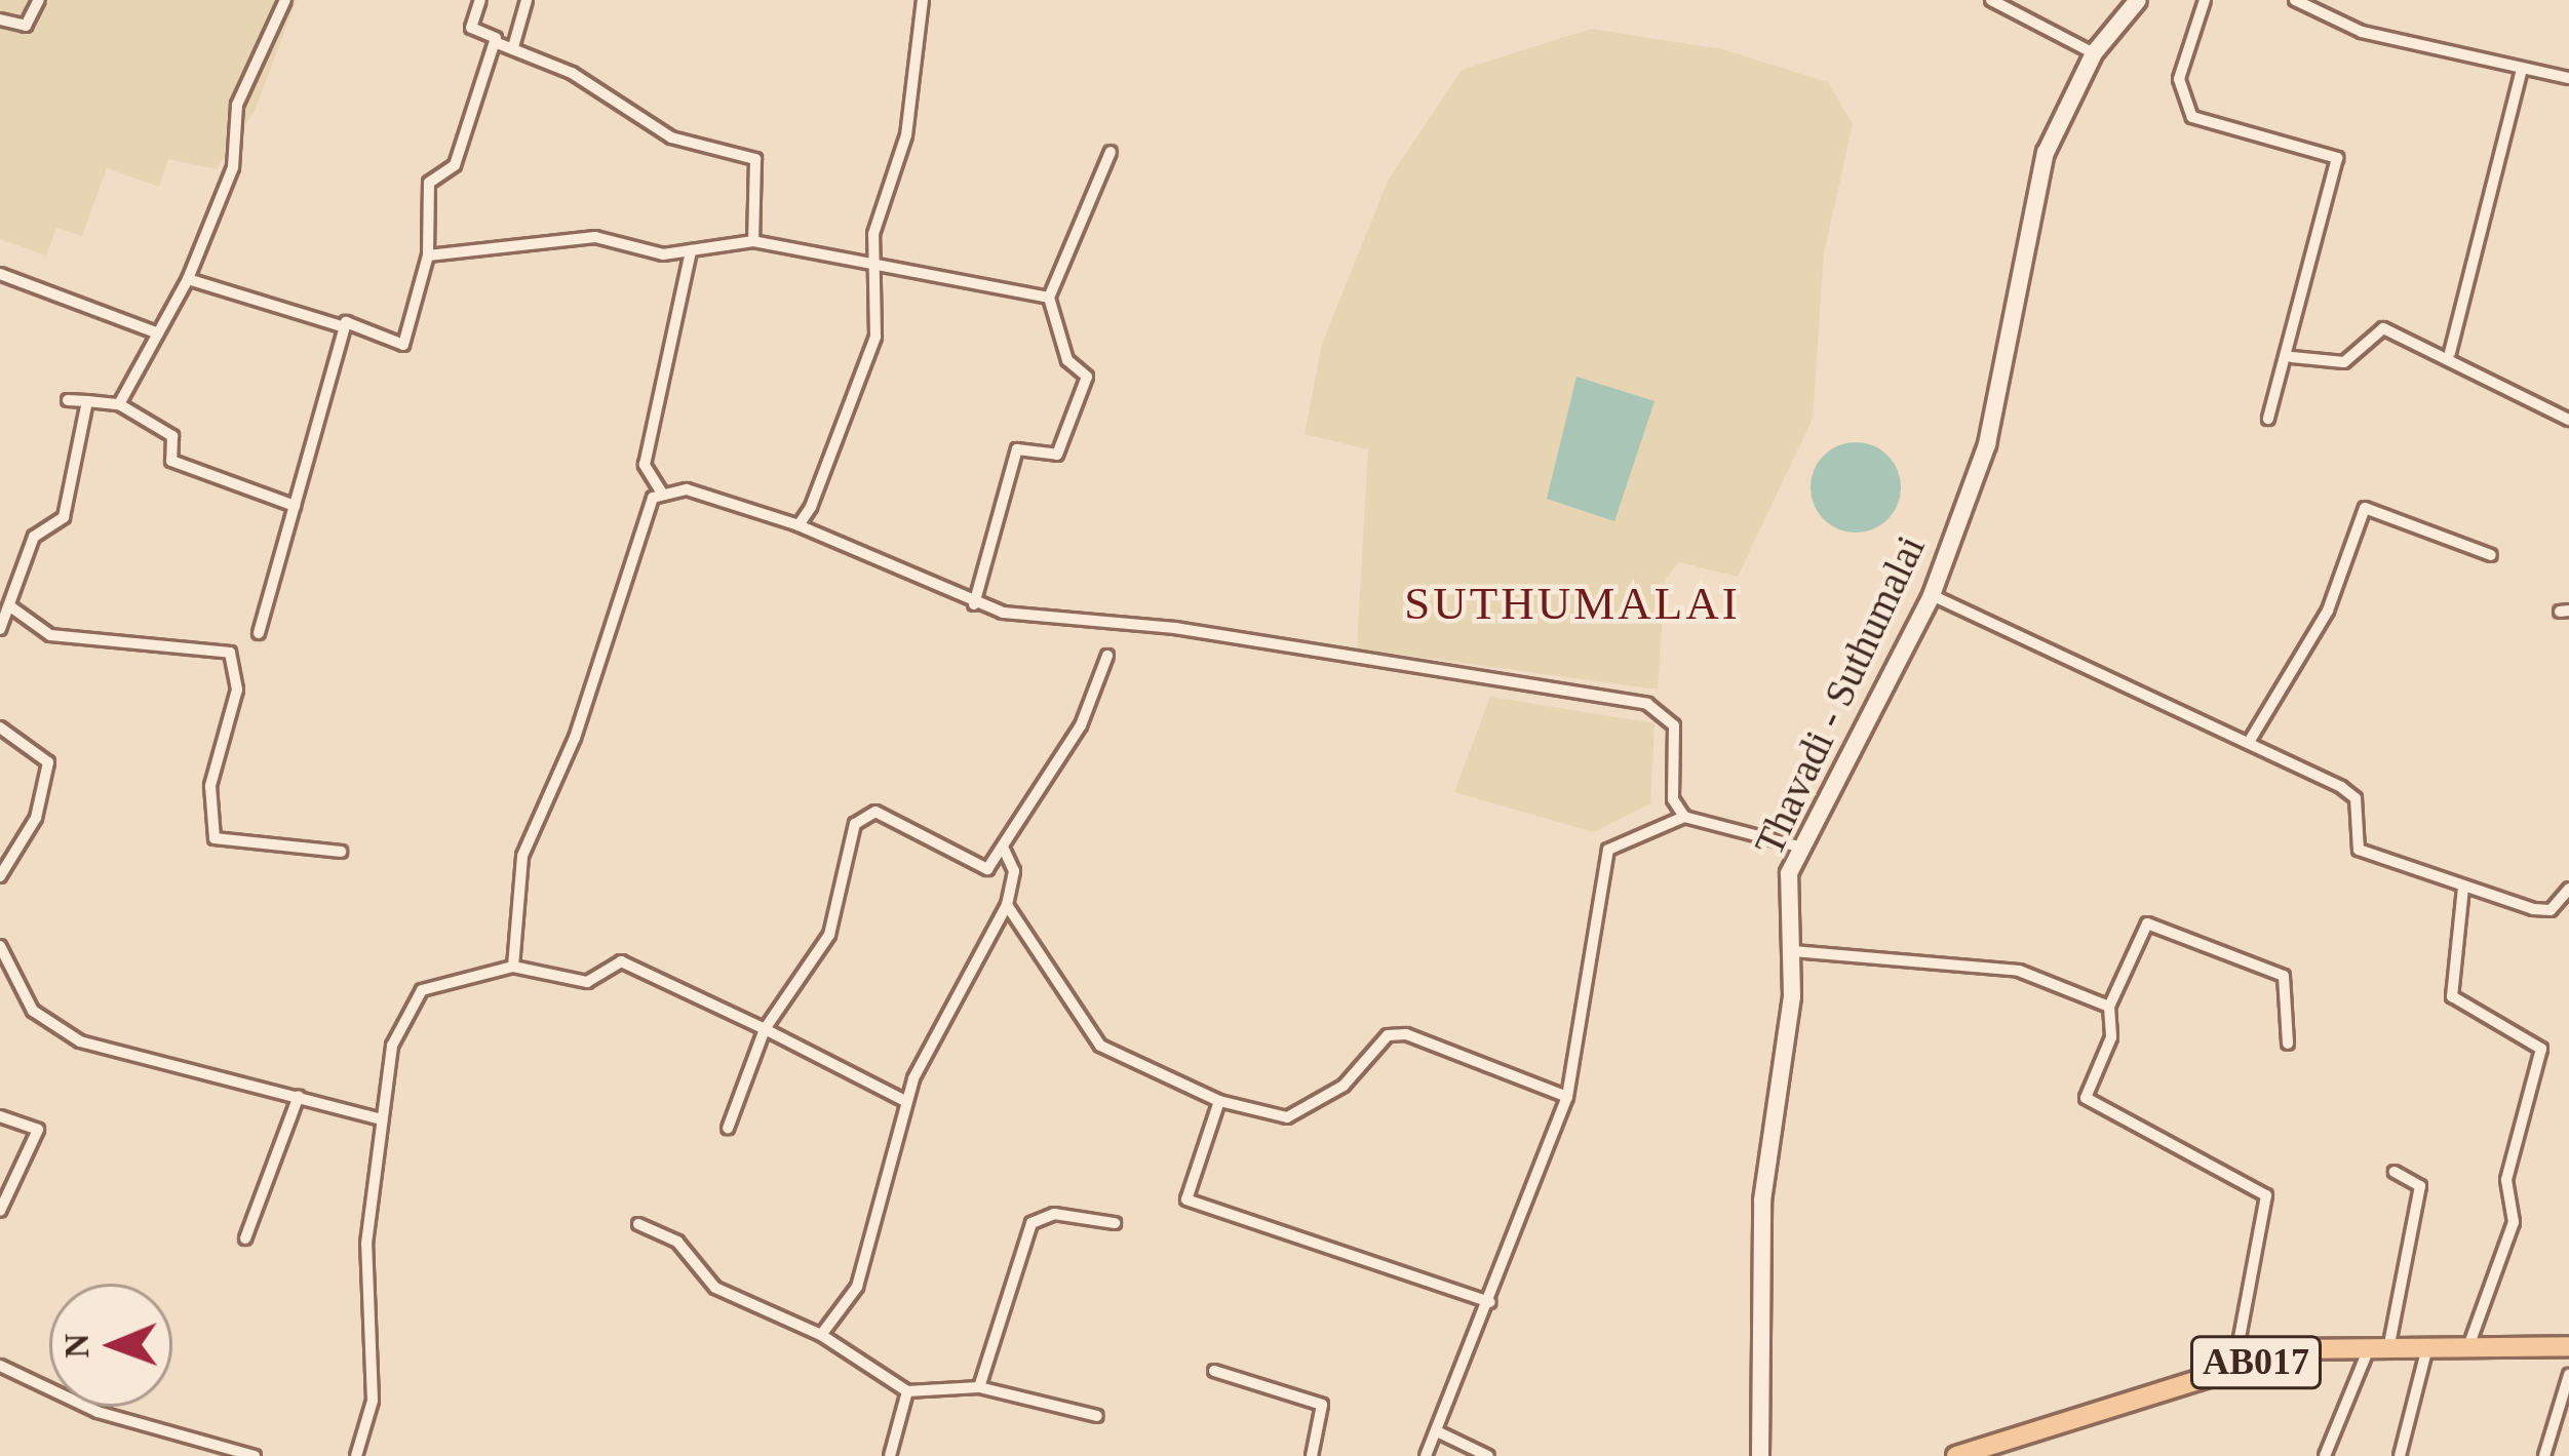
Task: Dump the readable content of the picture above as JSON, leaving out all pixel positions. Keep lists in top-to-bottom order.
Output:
{
  "streets": {
    "main road": ["Thavadi - Suthumalai", "AB017"]
  },
  "districts": ["SUTHUMALAI"],
  "north": "left"
}
